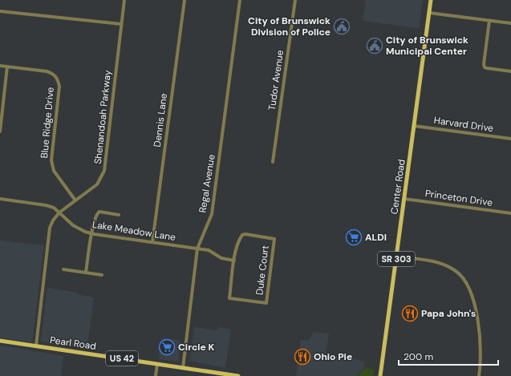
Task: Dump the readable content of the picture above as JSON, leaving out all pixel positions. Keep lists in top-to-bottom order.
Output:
{
  "streets": {
    "main road": [
      "Center Road",
      "SR 303",
      "Pearl Road",
      "US 42"
    ],
    "street": [
      "Tudor Avenue",
      "Shenandoah Parkway",
      "Dennis Lane",
      "Blue Ridge Drive",
      "Harvard Drive",
      "Regal Avenue",
      "Princeton Drive",
      "Lake Meadow Lane",
      "Duke Court"
    ]
  },
  "crossings": [
    ["Shenandoah Parkway", "Blue Ridge Drive"],
    ["Shenandoah Parkway", "Lake Meadow Lane"],
    ["Shenandoah Parkway", "Pearl Road"],
    ["Dennis Lane", "Lake Meadow Lane"],
    ["Harvard Drive", "Center Road"],
    ["Regal Avenue", "Lake Meadow Lane"],
    ["Regal Avenue", "Pearl Road"],
    ["Center Road", "Princeton Drive"],
    ["Lake Meadow Lane", "Duke Court"]
  ],
  "places": {
    "public building": ["City of Brunswick Division of Police", "City of Brunswick Municipal Center"],
    "supermarket": ["ALDI", "Circle K"],
    "restaurant": ["Papa John's", "Ohio Pie"]
  },
  "scale_bar": "200 m"
}
